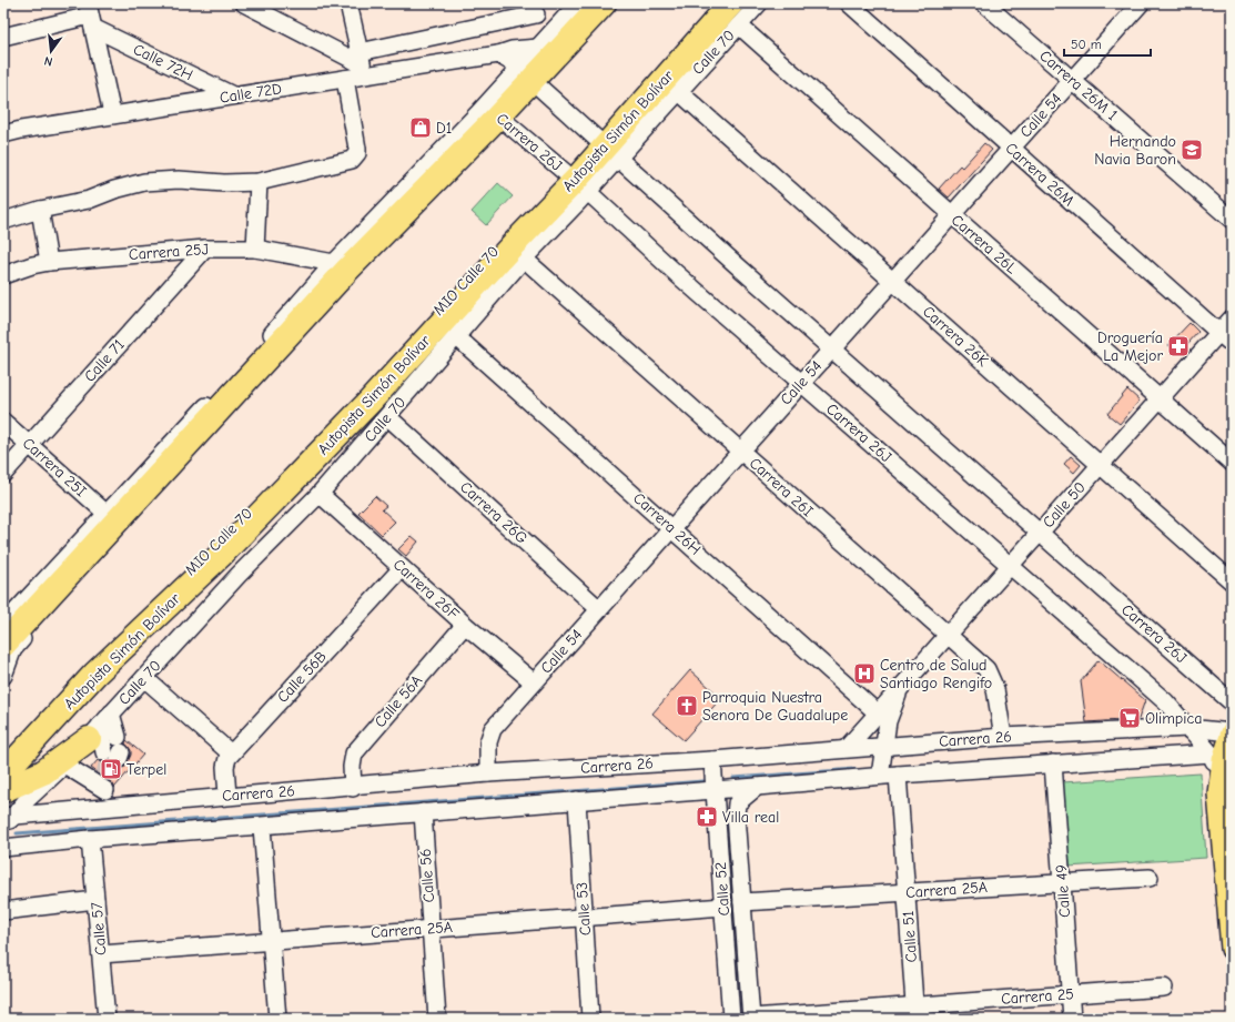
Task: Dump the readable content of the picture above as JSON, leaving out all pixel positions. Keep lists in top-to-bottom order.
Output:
{
  "streets": {
    "highway": ["Autopista Simón Bolívar"],
    "street": [
      "Calle 70",
      "Calle 72H",
      "Carrera 26M 1",
      "Calle 72D",
      "Calle 54",
      "Carrera 26J",
      "Carrera 26M",
      "Carrera 26L",
      "Carrera 25J",
      "MIO Calle 70",
      "Carrera 26K",
      "Calle 71",
      "Carrera 25I",
      "Carrera 26I",
      "Calle 50",
      "Carrera 26G",
      "Carrera 26H",
      "Carrera 26F",
      "Calle 56B",
      "Calle 56A",
      "Carrera 26",
      "Calle 56",
      "Calle 52",
      "Carrera 25A",
      "Calle 49",
      "Calle 53",
      "Calle 57",
      "Calle 51",
      "Carrera 25"
    ]
  },
  "crossings": [
    ["Calle 70", "Autopista Simón Bolívar"],
    ["Calle 70", "Carrera 26J"],
    ["Calle 70", "Carrera 26L"],
    ["Calle 70", "Carrera 26K"],
    ["Calle 70", "Carrera 26G"],
    ["Calle 70", "Carrera 26H"],
    ["Calle 70", "Carrera 26F"],
    ["Calle 70", "Carrera 26"],
    ["Calle 72H", "Calle 72D"],
    ["Carrera 26M 1", "Calle 54"],
    ["Calle 54", "Carrera 26J"],
    ["Calle 54", "Carrera 26M"],
    ["Calle 54", "Carrera 26L"],
    ["Calle 54", "Carrera 26K"],
    ["Calle 54", "Carrera 26I"],
    ["Calle 54", "Carrera 26G"],
    ["Calle 54", "Carrera 26H"],
    ["Calle 54", "Carrera 26F"],
    ["Calle 54", "Carrera 26"],
    ["Autopista Simón Bolívar", "Carrera 26J"],
    ["Autopista Simón Bolívar", "Carrera 26L"],
    ["Autopista Simón Bolívar", "MIO Calle 70"],
    ["Autopista Simón Bolívar", "Carrera 26I"],
    ["Autopista Simón Bolívar", "Carrera 26H"],
    ["Carrera 26J", "MIO Calle 70"],
    ["Carrera 26J", "Calle 50"],
    ["Carrera 26J", "Carrera 26"],
    ["Carrera 26M", "Calle 50"],
    ["Carrera 26L", "Calle 50"],
    ["Carrera 25J", "Calle 71"],
    ["Carrera 26K", "Calle 50"],
    ["Calle 71", "Carrera 25I"],
    ["Carrera 26I", "Calle 50"],
    ["Carrera 26I", "Carrera 26"],
    ["Calle 50", "Carrera 26H"],
    ["Calle 50", "Carrera 26"],
    ["Carrera 26F", "Calle 56B"],
    ["Carrera 26F", "Calle 56A"],
    ["Calle 56B", "Carrera 26"],
    ["Calle 56A", "Carrera 26"],
    ["Carrera 26", "Calle 56"],
    ["Carrera 26", "Calle 52"],
    ["Carrera 26", "Calle 49"],
    ["Carrera 26", "Calle 53"],
    ["Carrera 26", "Calle 57"],
    ["Carrera 26", "Calle 51"],
    ["Calle 56", "Carrera 25A"],
    ["Calle 52", "Carrera 25A"],
    ["Calle 52", "Carrera 25"],
    ["Carrera 25A", "Calle 49"],
    ["Carrera 25A", "Calle 53"],
    ["Carrera 25A", "Calle 57"],
    ["Carrera 25A", "Calle 51"],
    ["Calle 49", "Carrera 25"],
    ["Calle 51", "Carrera 25"]
  ],
  "places": {
    "shop": ["D1"],
    "school or university": ["Hernando Navia Baron"],
    "pharmacy": ["Droguería La Mejor", "Villa real"],
    "hospital": ["Centro de Salud Santiago Rengifo"],
    "church": ["Parroquia Nuestra Senora De Guadalupe"],
    "supermarket": ["Olimpica"],
    "fuel station": ["Terpel"]
  },
  "scale_bar": "50 m",
  "north": "bottom"
}
